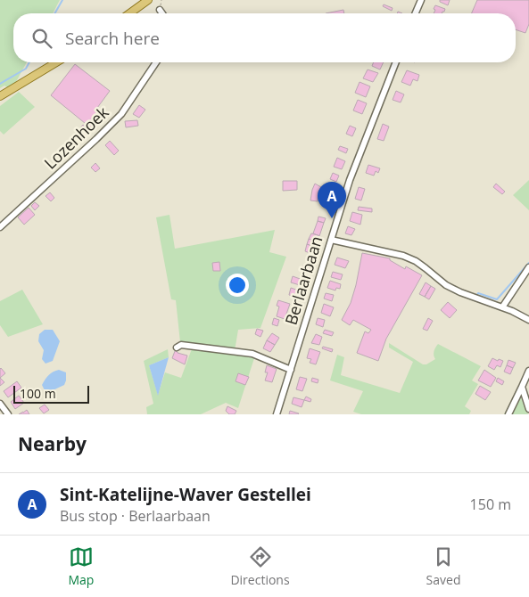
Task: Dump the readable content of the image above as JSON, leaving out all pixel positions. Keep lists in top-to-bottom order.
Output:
{
  "streets": {
    "street": ["Lozenhoek", "Berlaarbaan"]
  },
  "scale_bar": "100 m",
  "page": {
    "search": "Search here",
    "pins": "A",
    "scale": "100 m",
    "heading": "Nearby",
    "list": [
      {
        "mark": "A",
        "name": "Sint-Katelijne-Waver Gestellei",
        "note": "Bus stop · Berlaarbaan",
        "value": "150 m"
      }
    ],
    "nav": ["Map", "Directions", "Saved"]
  }
}
